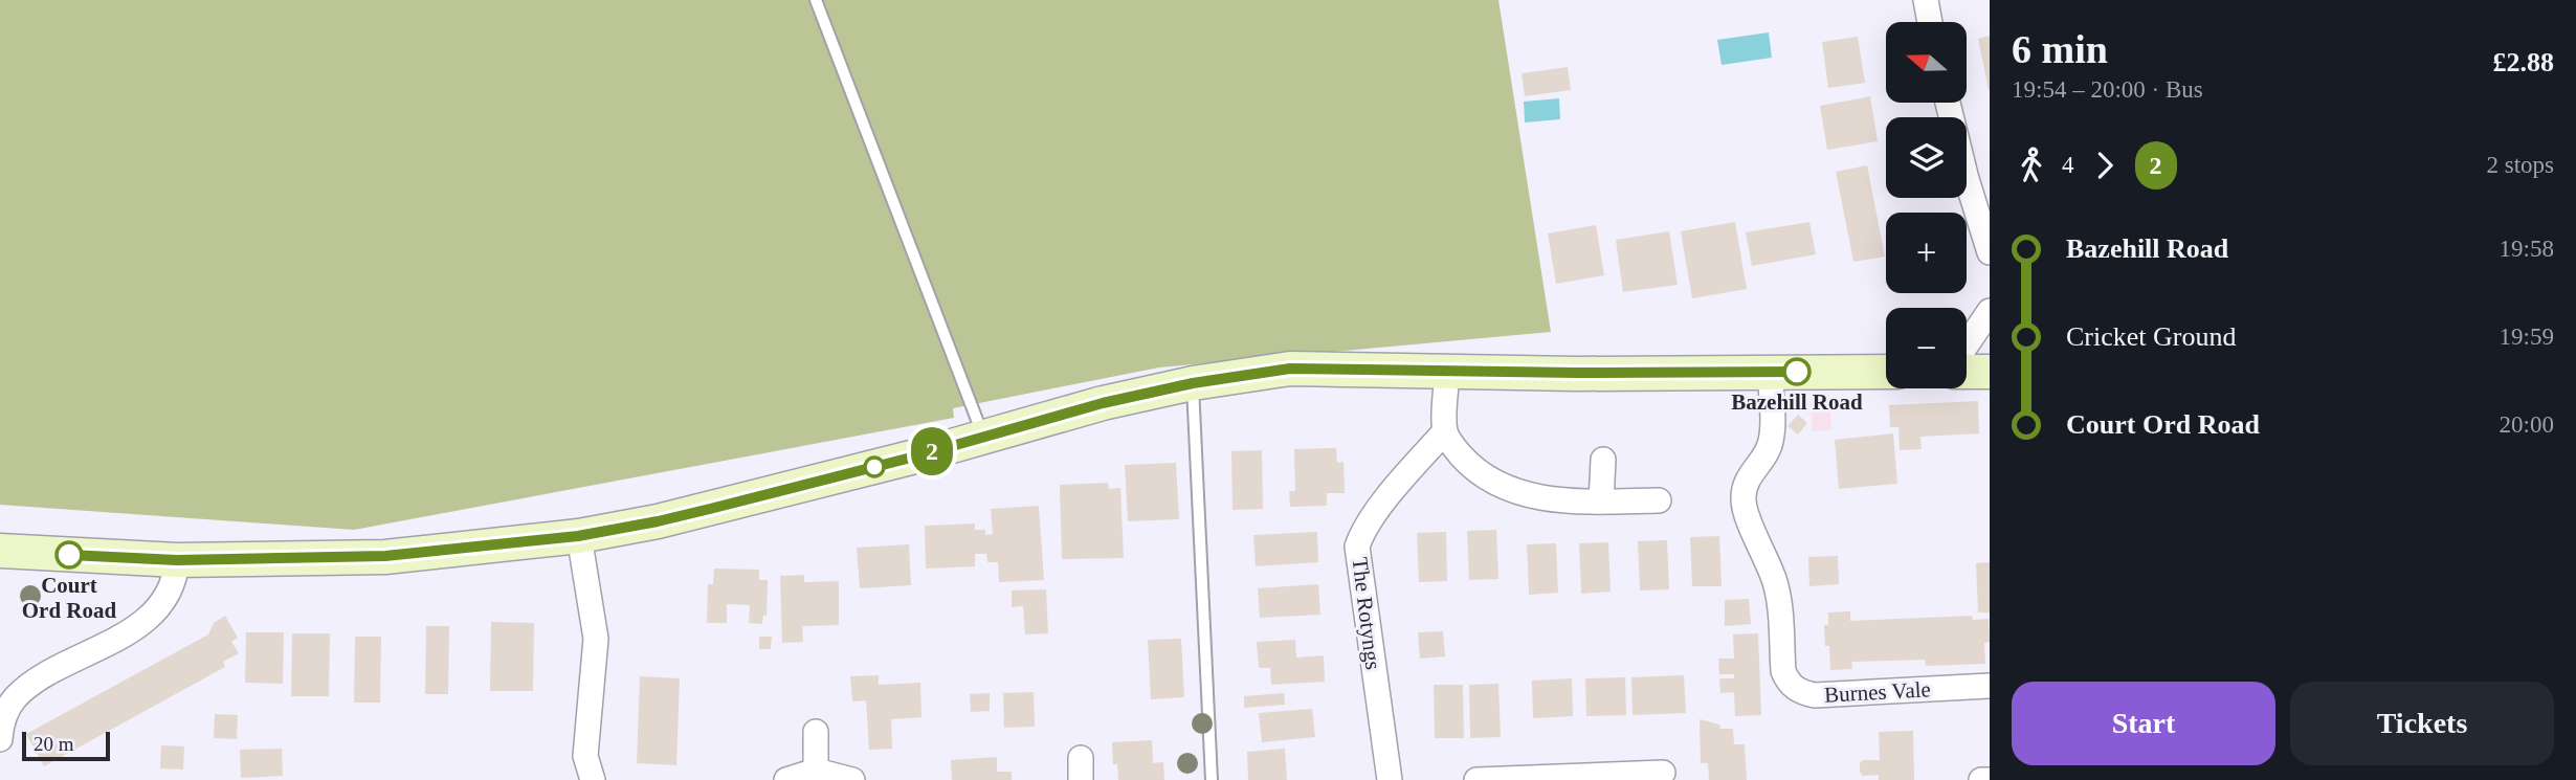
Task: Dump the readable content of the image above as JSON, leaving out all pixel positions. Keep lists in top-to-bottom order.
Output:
{
  "streets": {
    "street": ["The Rotyngs", "Burnes Vale"]
  },
  "places": ["Bazehill Road", "Court Ord Road"],
  "lines": ["bus line 2"],
  "scale_bar": "20 m",
  "north": "left",
  "page": {
    "on_map": "2",
    "heading": ["6 min", "19:54 – 20:00 · Bus", "£2.88"],
    "map_buttons": ["+", "−"],
    "legs": ["4", "2", "2 stops"],
    "list": [
      {
        "name": "Bazehill Road",
        "value": "19:58"
      },
      {
        "name": "Cricket Ground",
        "value": "19:59"
      },
      {
        "name": "Court Ord Road",
        "value": "20:00"
      }
    ],
    "buttons": ["Start", "Tickets"],
    "scale": "20 m"
  }
}
